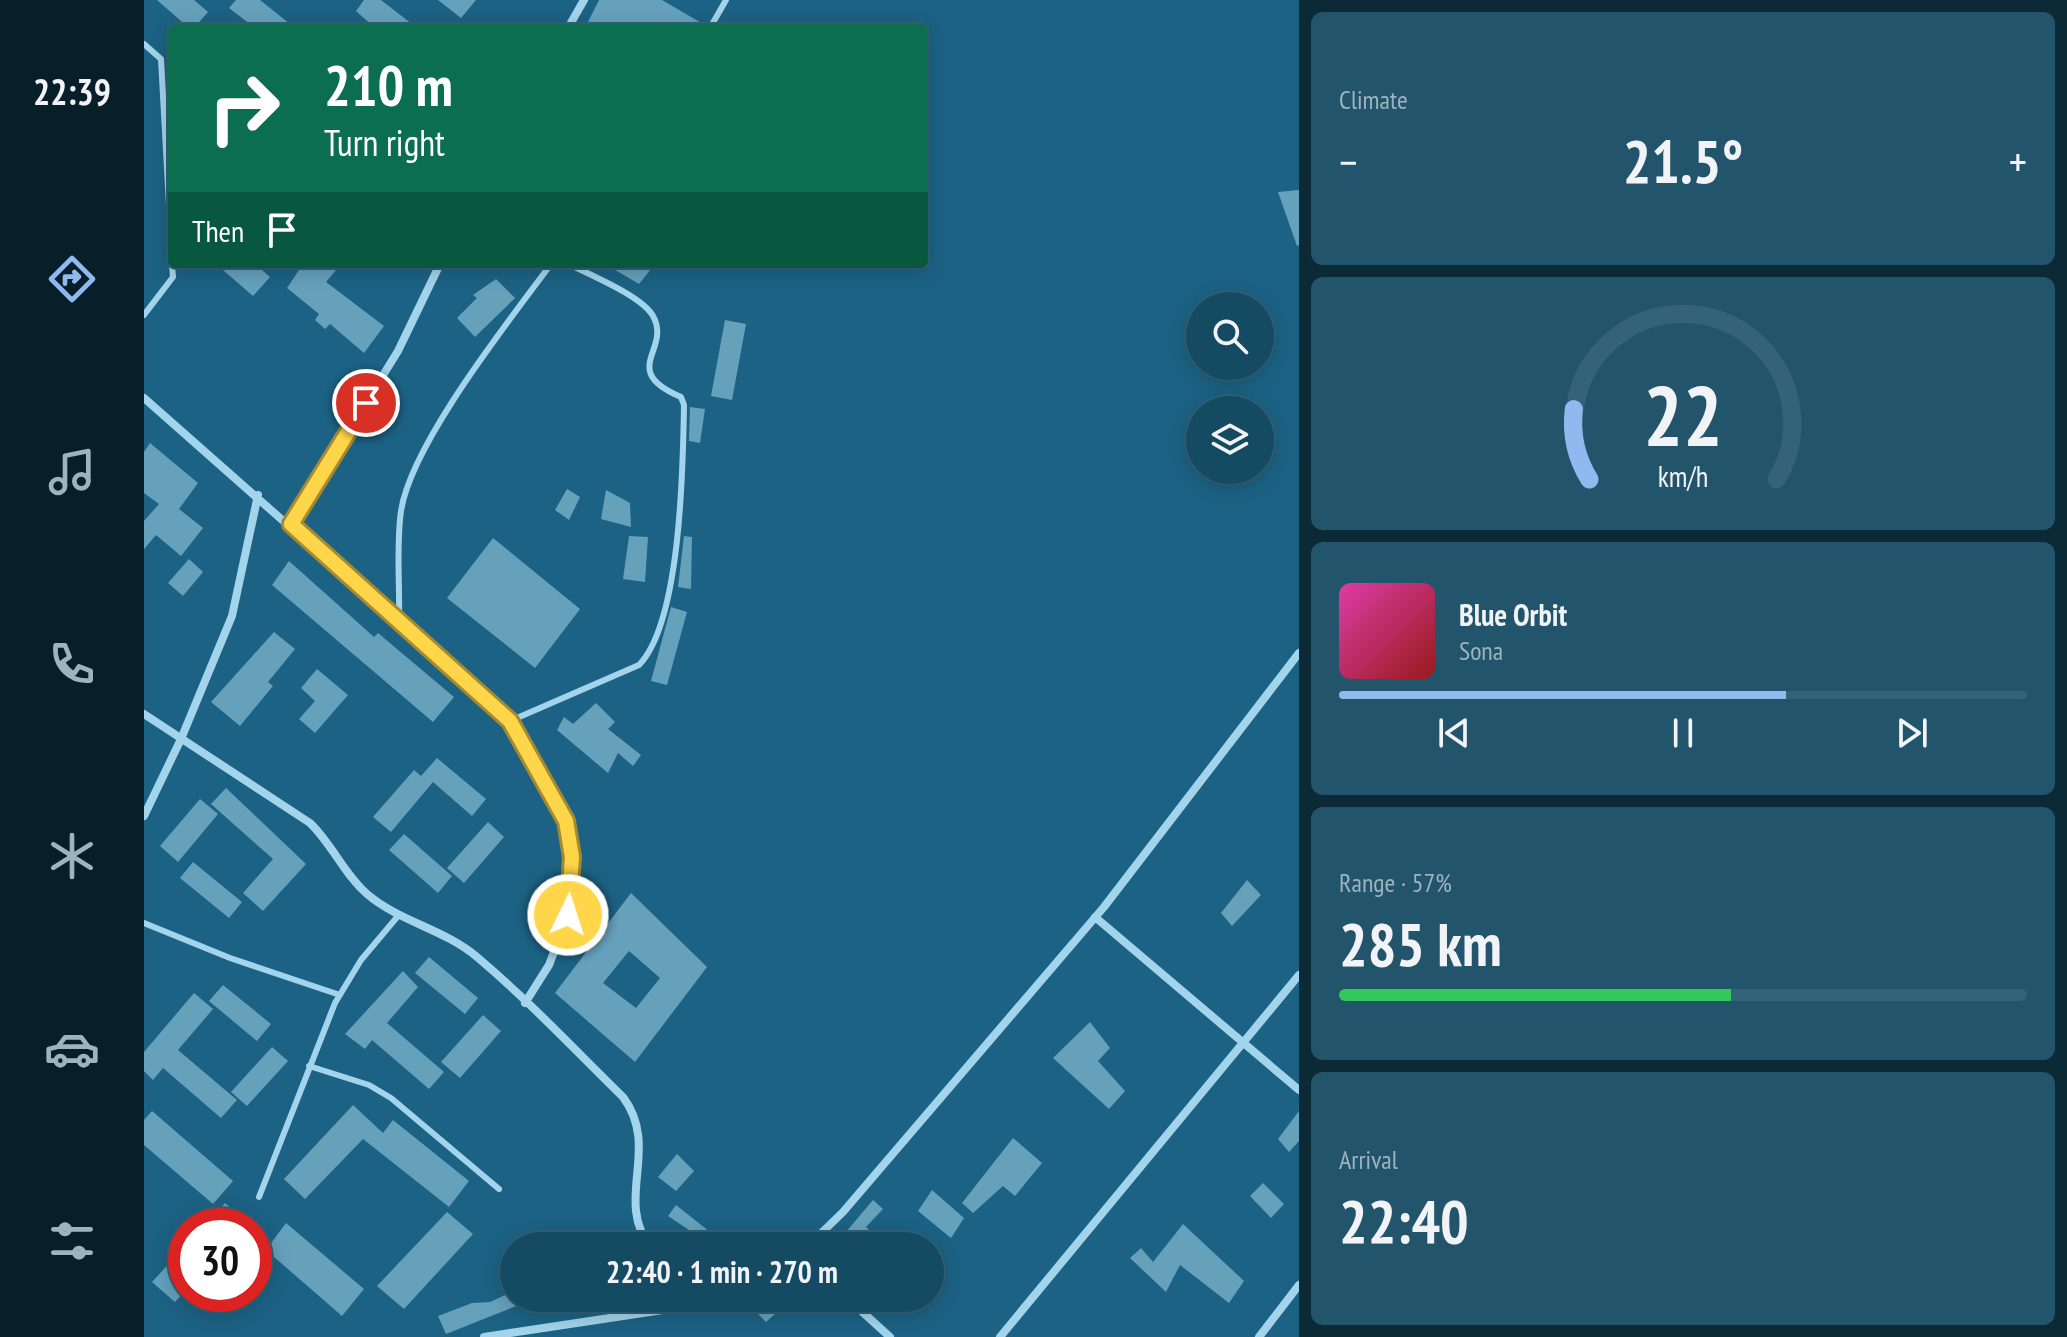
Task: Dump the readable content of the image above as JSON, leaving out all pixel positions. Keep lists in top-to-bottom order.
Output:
{
  "page": {
    "tabs": "22:39",
    "tile": [
      "Climate",
      ["Range · 57%", "285 km"],
      ["Arrival", "22:40"]
    ],
    "turn": ["210 m", "Turn right"],
    "heat": ["−", "21.5°", "+"],
    "then": "Then",
    "song": ["Blue Orbit", "Sona"],
    "limit": "30",
    "trip": "22:40 · 1 min · 270 m",
    "gauge": ["22", "km/h"]
  }
}
